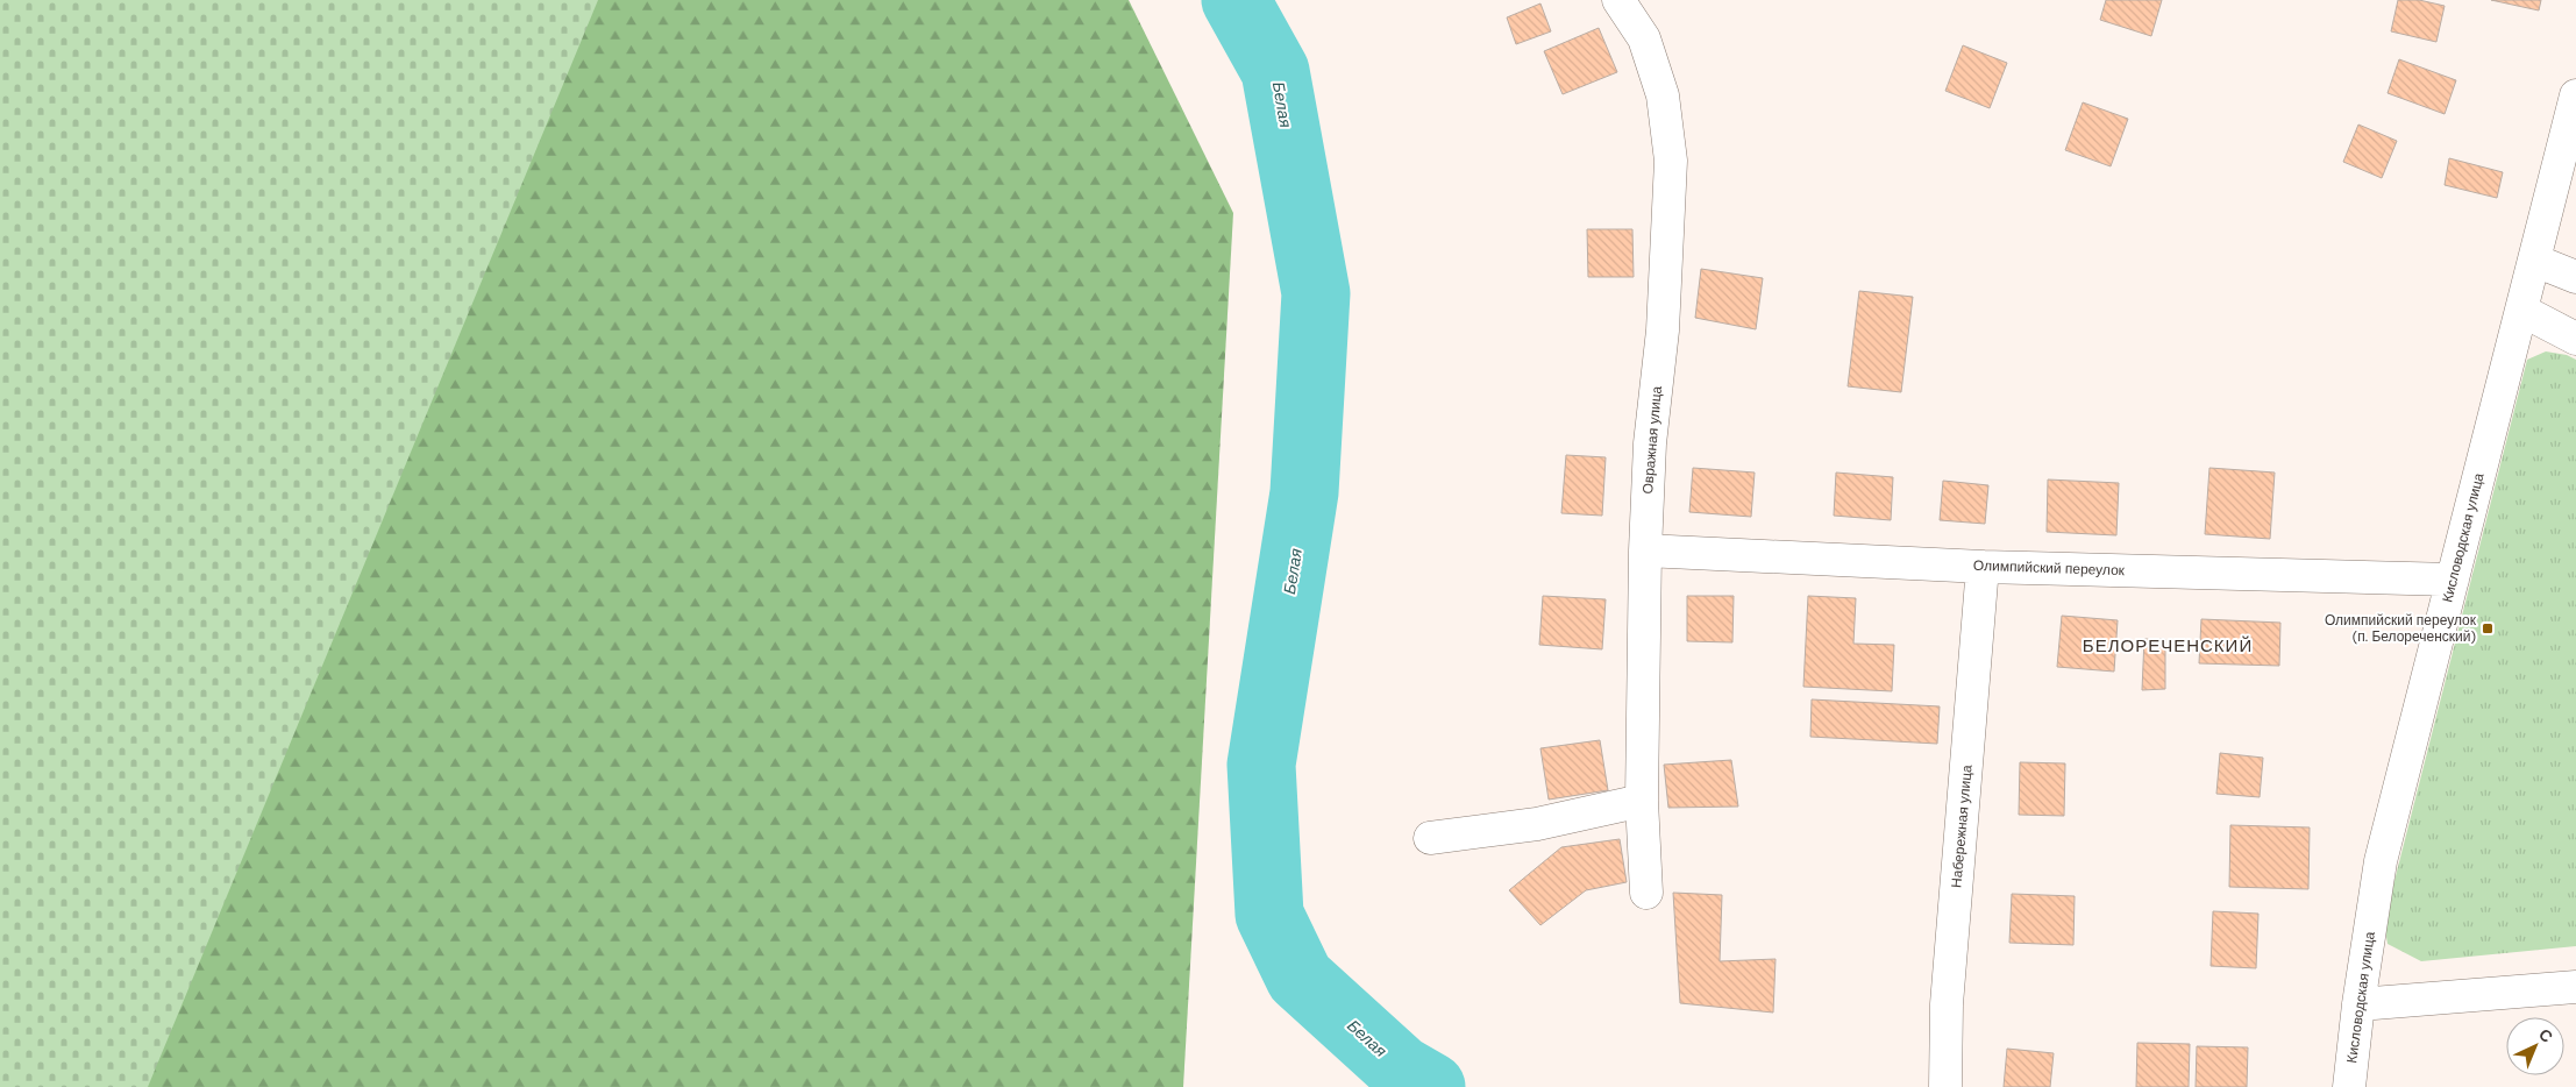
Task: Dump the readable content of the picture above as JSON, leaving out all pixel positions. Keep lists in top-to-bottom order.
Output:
{
  "streets": {
    "street": [
      "Овражная улица",
      "Кисловодская улица",
      "Олимпийский переулок",
      "Набережная улица"
    ]
  },
  "crossings": [
    ["Овражная улица", "Олимпийский переулок"],
    ["Кисловодская улица", "Олимпийский переулок"],
    ["Олимпийский переулок", "Набережная улица"]
  ],
  "districts": ["БЕЛОРЕЧЕНСКИЙ"],
  "water": ["Белая"],
  "places": {
    "transit": ["Олимпийский переулок (п. Белореченский)"]
  },
  "north": "top right"
}
